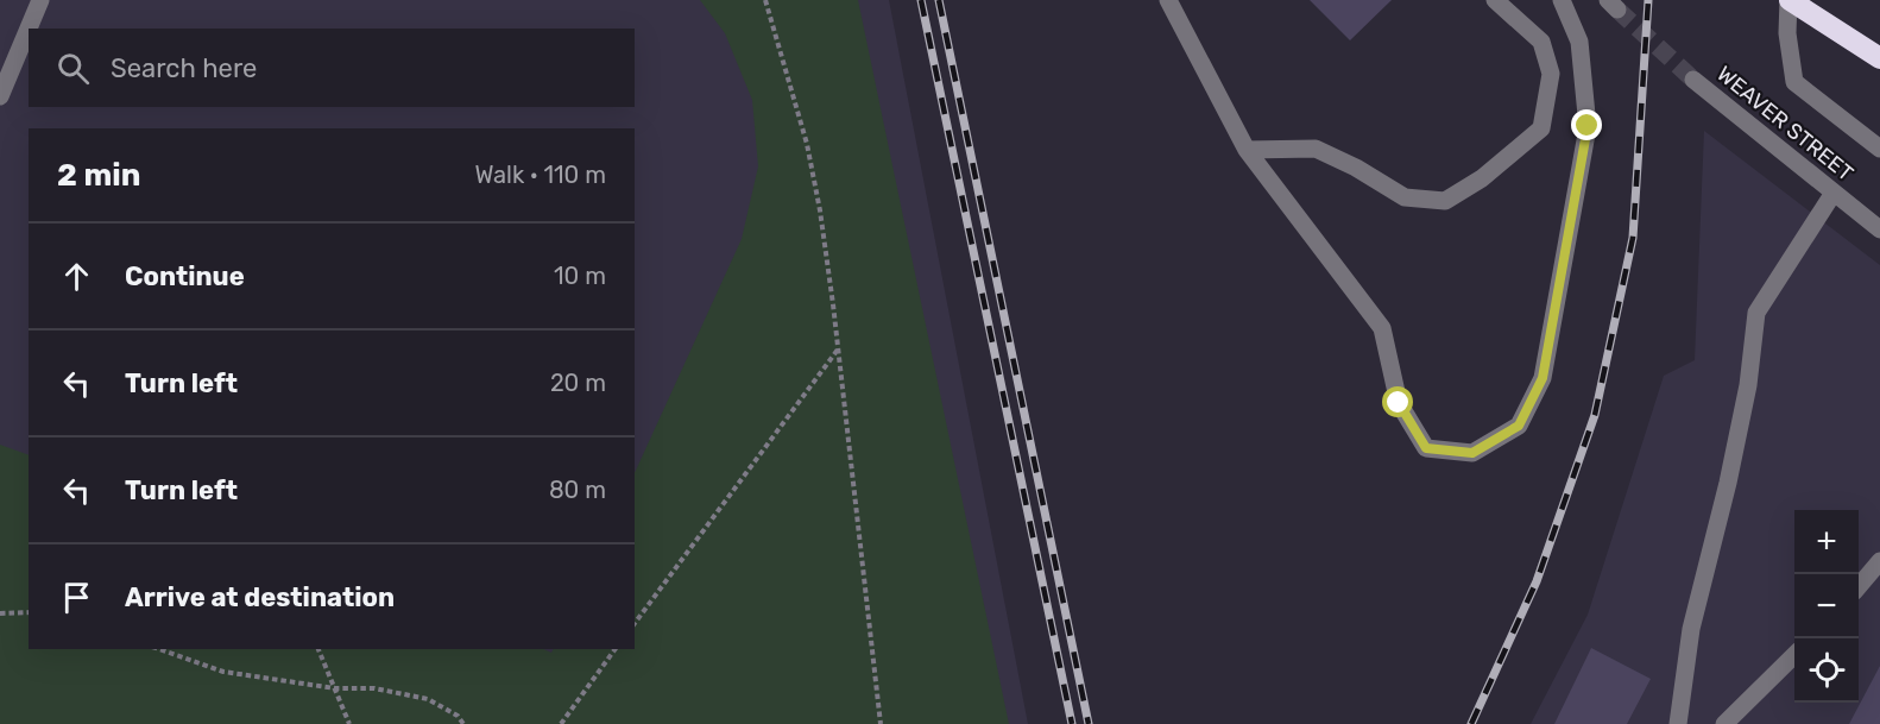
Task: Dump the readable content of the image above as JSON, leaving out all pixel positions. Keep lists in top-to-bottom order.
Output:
{
  "streets": {
    "street": ["WEAVER STREET"]
  },
  "page": {
    "search": "Search here",
    "heading": ["2 min", "Walk · 110 m"],
    "list": [
      ["Continue", "10 m"],
      ["Turn left", "20 m"],
      ["Turn left", "80 m"],
      "Arrive at destination"
    ],
    "map_buttons": ["+", "−"]
  }
}
